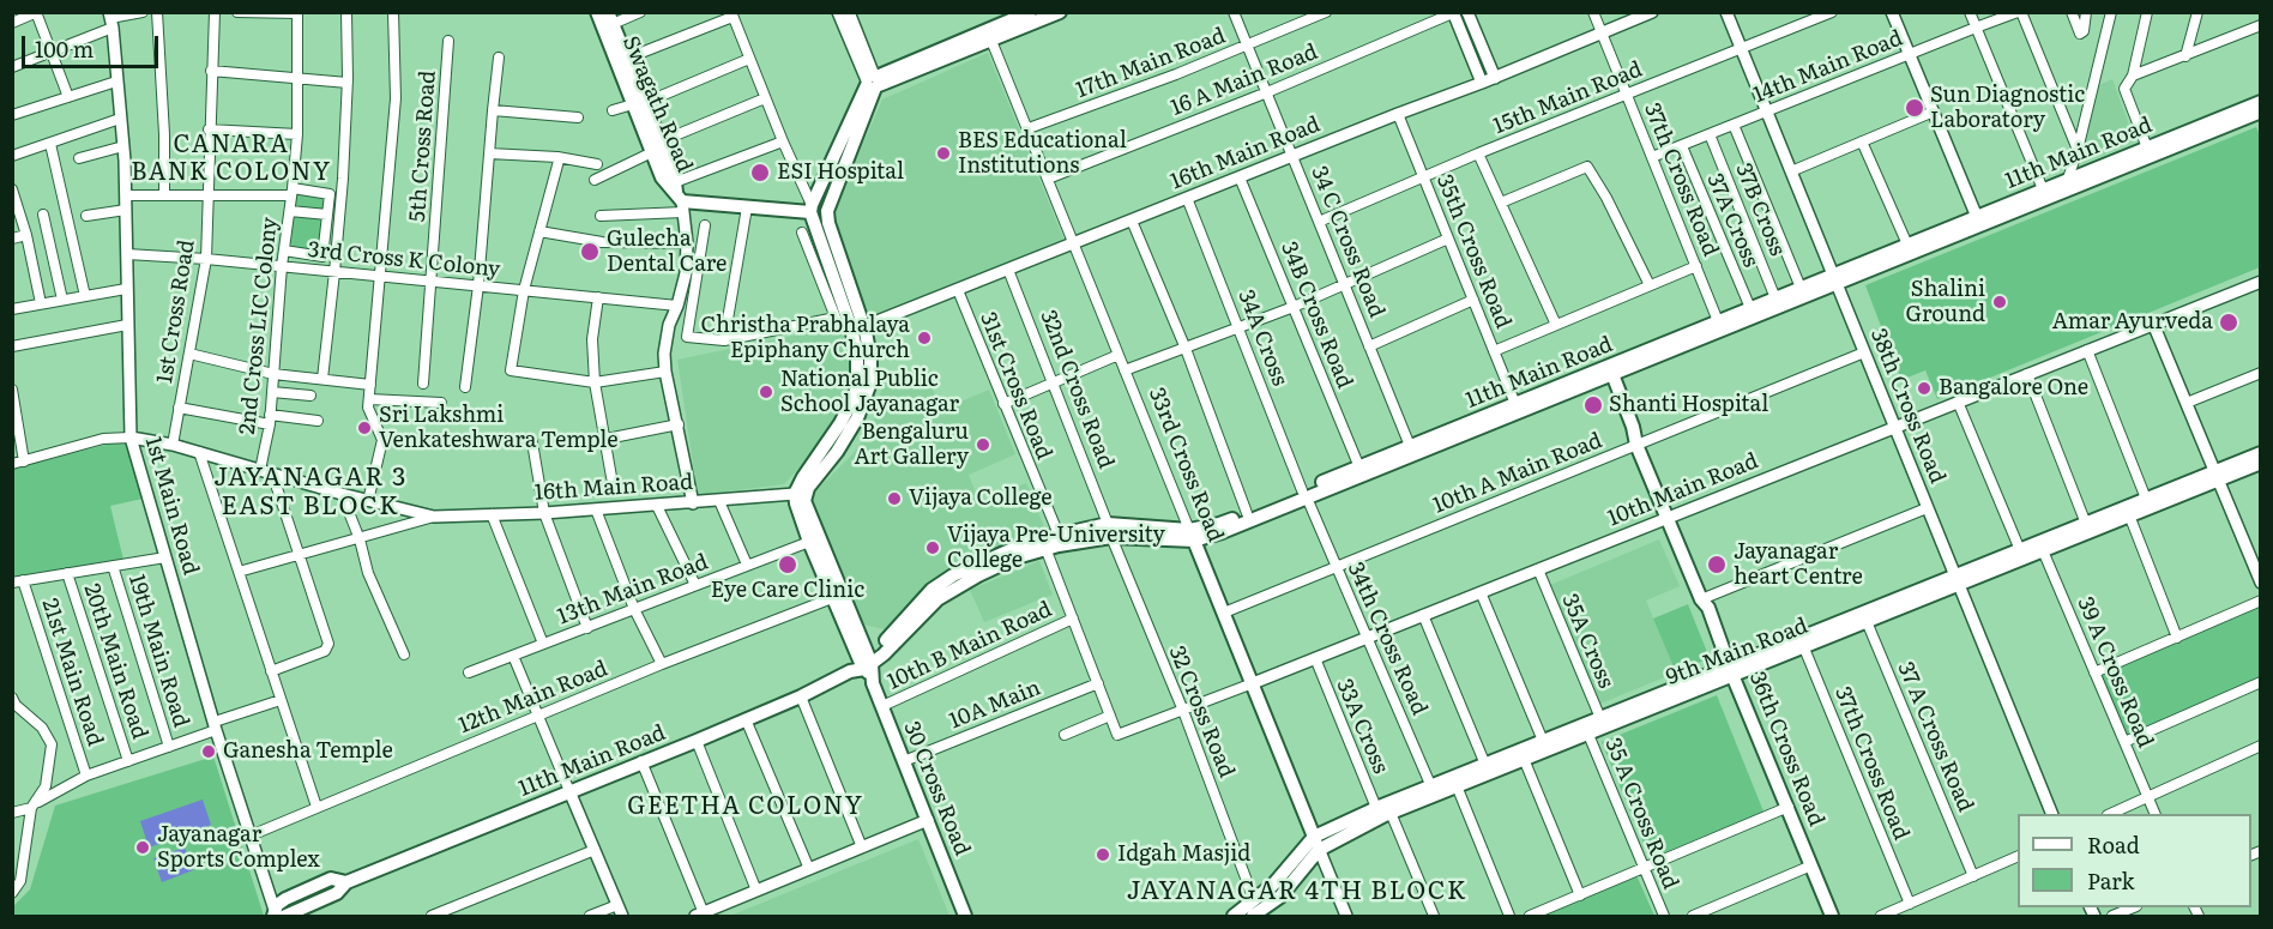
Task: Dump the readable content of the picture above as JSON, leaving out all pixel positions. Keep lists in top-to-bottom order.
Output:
{
  "streets": {
    "main road": [
      "Swagath Road",
      "11th Main Road",
      "33rd Cross Road",
      "9th Main Road",
      "36th Cross Road",
      "30 Cross Road"
    ],
    "street": [
      "17th Main Road",
      "14th Main Road",
      "16 A Main Road",
      "15th Main Road",
      "5th Cross Road",
      "16th Main Road",
      "37th Cross Road",
      "37B Cross",
      "37A Cross",
      "34 C Cross Road",
      "35th Cross Road",
      "3rd Cross K Colony",
      "1st Cross Road",
      "34B Cross Road",
      "2nd Cross LIC Colony",
      "34A Cross",
      "31st Cross Road",
      "32nd Cross Road",
      "38th Cross Road",
      "10th A Main Road",
      "10th Main Road",
      "1st Main Road",
      "13th Main Road",
      "34th Cross Road",
      "35A Cross",
      "10th B Main Road",
      "19th Main Road",
      "20th Main Road",
      "21st Main Road",
      "39 A Cross Road",
      "12th Main Road",
      "10A Main",
      "32 Cross Road",
      "33A Cross",
      "37 A Cross Road",
      "35 A Cross Road"
    ]
  },
  "crossings": [
    ["17th Main Road", "34 C Cross Road"],
    ["17th Main Road", "33rd Cross Road"],
    ["14th Main Road", "37th Cross Road"],
    ["14th Main Road", "37B Cross"],
    ["14th Main Road", "37A Cross"],
    ["14th Main Road", "38th Cross Road"],
    ["16 A Main Road", "34 C Cross Road"],
    ["16 A Main Road", "33rd Cross Road"],
    ["15th Main Road", "37th Cross Road"],
    ["15th Main Road", "34 C Cross Road"],
    ["15th Main Road", "35th Cross Road"],
    ["15th Main Road", "38th Cross Road"],
    ["5th Cross Road", "3rd Cross K Colony"],
    ["16th Main Road", "37th Cross Road"],
    ["16th Main Road", "34 C Cross Road"],
    ["16th Main Road", "35th Cross Road"],
    ["16th Main Road", "1st Cross Road"],
    ["16th Main Road", "34B Cross Road"],
    ["16th Main Road", "2nd Cross LIC Colony"],
    ["16th Main Road", "34A Cross"],
    ["16th Main Road", "31st Cross Road"],
    ["16th Main Road", "32nd Cross Road"],
    ["16th Main Road", "33rd Cross Road"],
    ["16th Main Road", "1st Main Road"],
    ["11th Main Road", "37th Cross Road"],
    ["11th Main Road", "37B Cross"],
    ["11th Main Road", "37A Cross"],
    ["11th Main Road", "34 C Cross Road"],
    ["11th Main Road", "35th Cross Road"],
    ["11th Main Road", "34B Cross Road"],
    ["11th Main Road", "34A Cross"],
    ["11th Main Road", "31st Cross Road"],
    ["11th Main Road", "32nd Cross Road"],
    ["11th Main Road", "38th Cross Road"],
    ["11th Main Road", "33rd Cross Road"],
    ["11th Main Road", "1st Main Road"],
    ["11th Main Road", "34th Cross Road"],
    ["11th Main Road", "32 Cross Road"],
    ["11th Main Road", "36th Cross Road"],
    ["11th Main Road", "30 Cross Road"],
    ["37th Cross Road", "9th Main Road"],
    ["3rd Cross K Colony", "1st Cross Road"],
    ["3rd Cross K Colony", "2nd Cross LIC Colony"],
    ["3rd Cross K Colony", "1st Main Road"],
    ["34A Cross", "34th Cross Road"],
    ["38th Cross Road", "10th A Main Road"],
    ["38th Cross Road", "10th Main Road"],
    ["38th Cross Road", "9th Main Road"],
    ["33rd Cross Road", "10th A Main Road"],
    ["33rd Cross Road", "10th Main Road"],
    ["33rd Cross Road", "9th Main Road"],
    ["10th A Main Road", "34th Cross Road"],
    ["10th A Main Road", "36th Cross Road"],
    ["10th Main Road", "34th Cross Road"],
    ["10th Main Road", "35A Cross"],
    ["10th Main Road", "32 Cross Road"],
    ["10th Main Road", "33A Cross"],
    ["10th Main Road", "36th Cross Road"],
    ["1st Main Road", "12th Main Road"],
    ["34th Cross Road", "9th Main Road"],
    ["35A Cross", "9th Main Road"],
    ["10th B Main Road", "30 Cross Road"],
    ["9th Main Road", "39 A Cross Road"],
    ["9th Main Road", "32 Cross Road"],
    ["9th Main Road", "33A Cross"],
    ["9th Main Road", "37 A Cross Road"],
    ["9th Main Road", "36th Cross Road"],
    ["9th Main Road", "35 A Cross Road"],
    ["10A Main", "30 Cross Road"]
  ],
  "districts": [
    "CANARA BANK COLONY",
    "JAYANAGAR 3 EAST BLOCK",
    "GEETHA COLONY",
    "JAYANAGAR 4TH BLOCK"
  ],
  "places": [
    "Sun Diagnostic Laboratory",
    "BES Educational Institutions",
    "ESI Hospital",
    "Gulecha Dental Care",
    "Shalini Ground",
    "Amar Ayurveda",
    "Christha Prabhalaya Epiphany Church",
    "Bangalore One",
    "National Public School Jayanagar",
    "Shanti Hospital",
    "Sri Lakshmi Venkateshwara Temple",
    "Bengaluru Art Gallery",
    "Vijaya College",
    "Vijaya Pre-University College",
    "Eye Care Clinic",
    "Jayanagar heart Centre",
    "Ganesha Temple",
    "Jayanagar Sports Complex",
    "Idgah Masjid"
  ],
  "legend": ["Road", "Park"],
  "scale_bar": "100 m"
}
